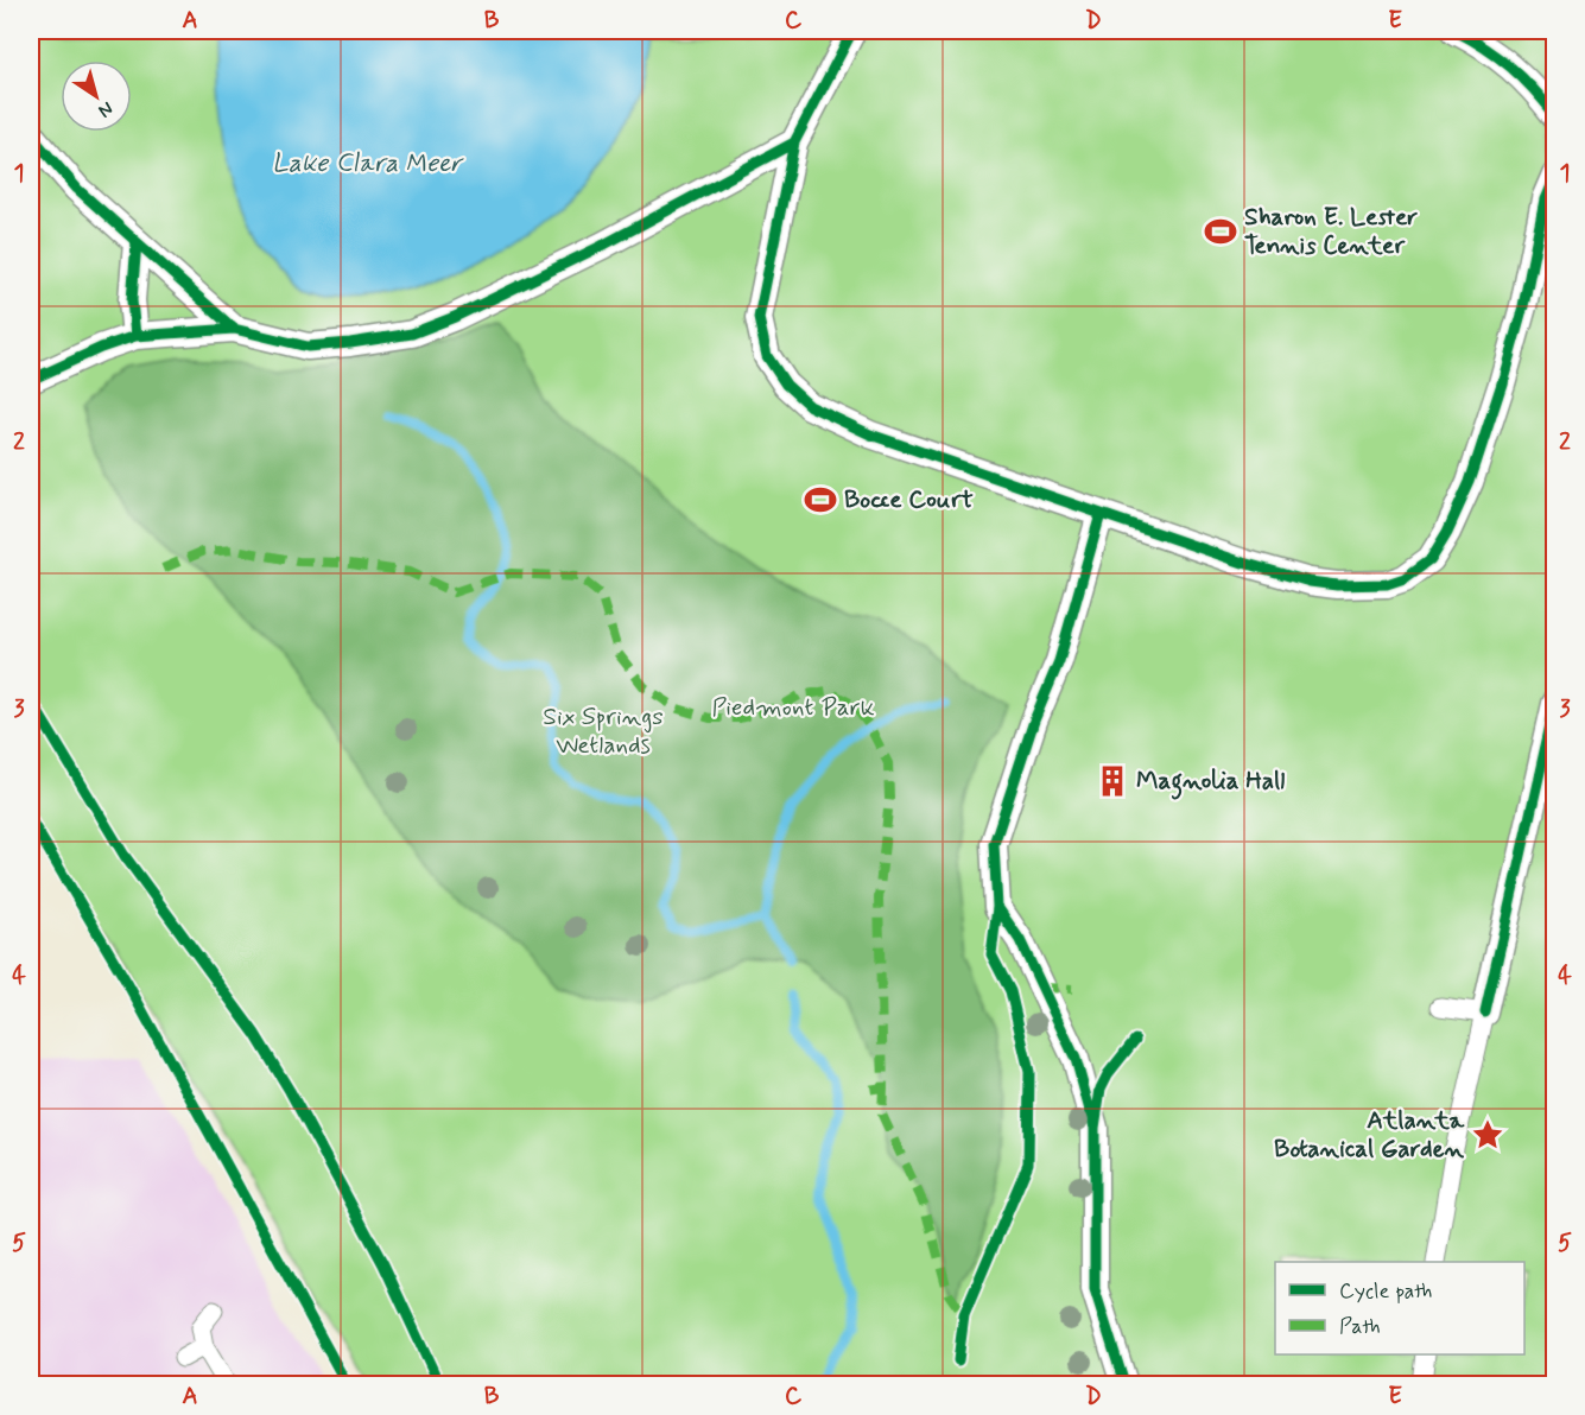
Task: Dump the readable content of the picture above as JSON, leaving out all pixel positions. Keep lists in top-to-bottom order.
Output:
{
  "water": ["Lake Clara Meer"],
  "parks": ["Piedmont Park", "Six Springs Wetlands"],
  "places": {
    "sports": ["Sharon E. Lester Tennis Center", "Bocce Court"],
    "building": ["Magnolia Hall"],
    "place": ["Atlanta Botanical Garden"]
  },
  "legend": ["Cycle path", "Path"],
  "north": "bottom right",
  "grid": {
    "columns": [
      "A",
      "B",
      "C",
      "D",
      "E"
    ],
    "rows": [
      "1",
      "2",
      "3",
      "4",
      "5"
    ]
  }
}
